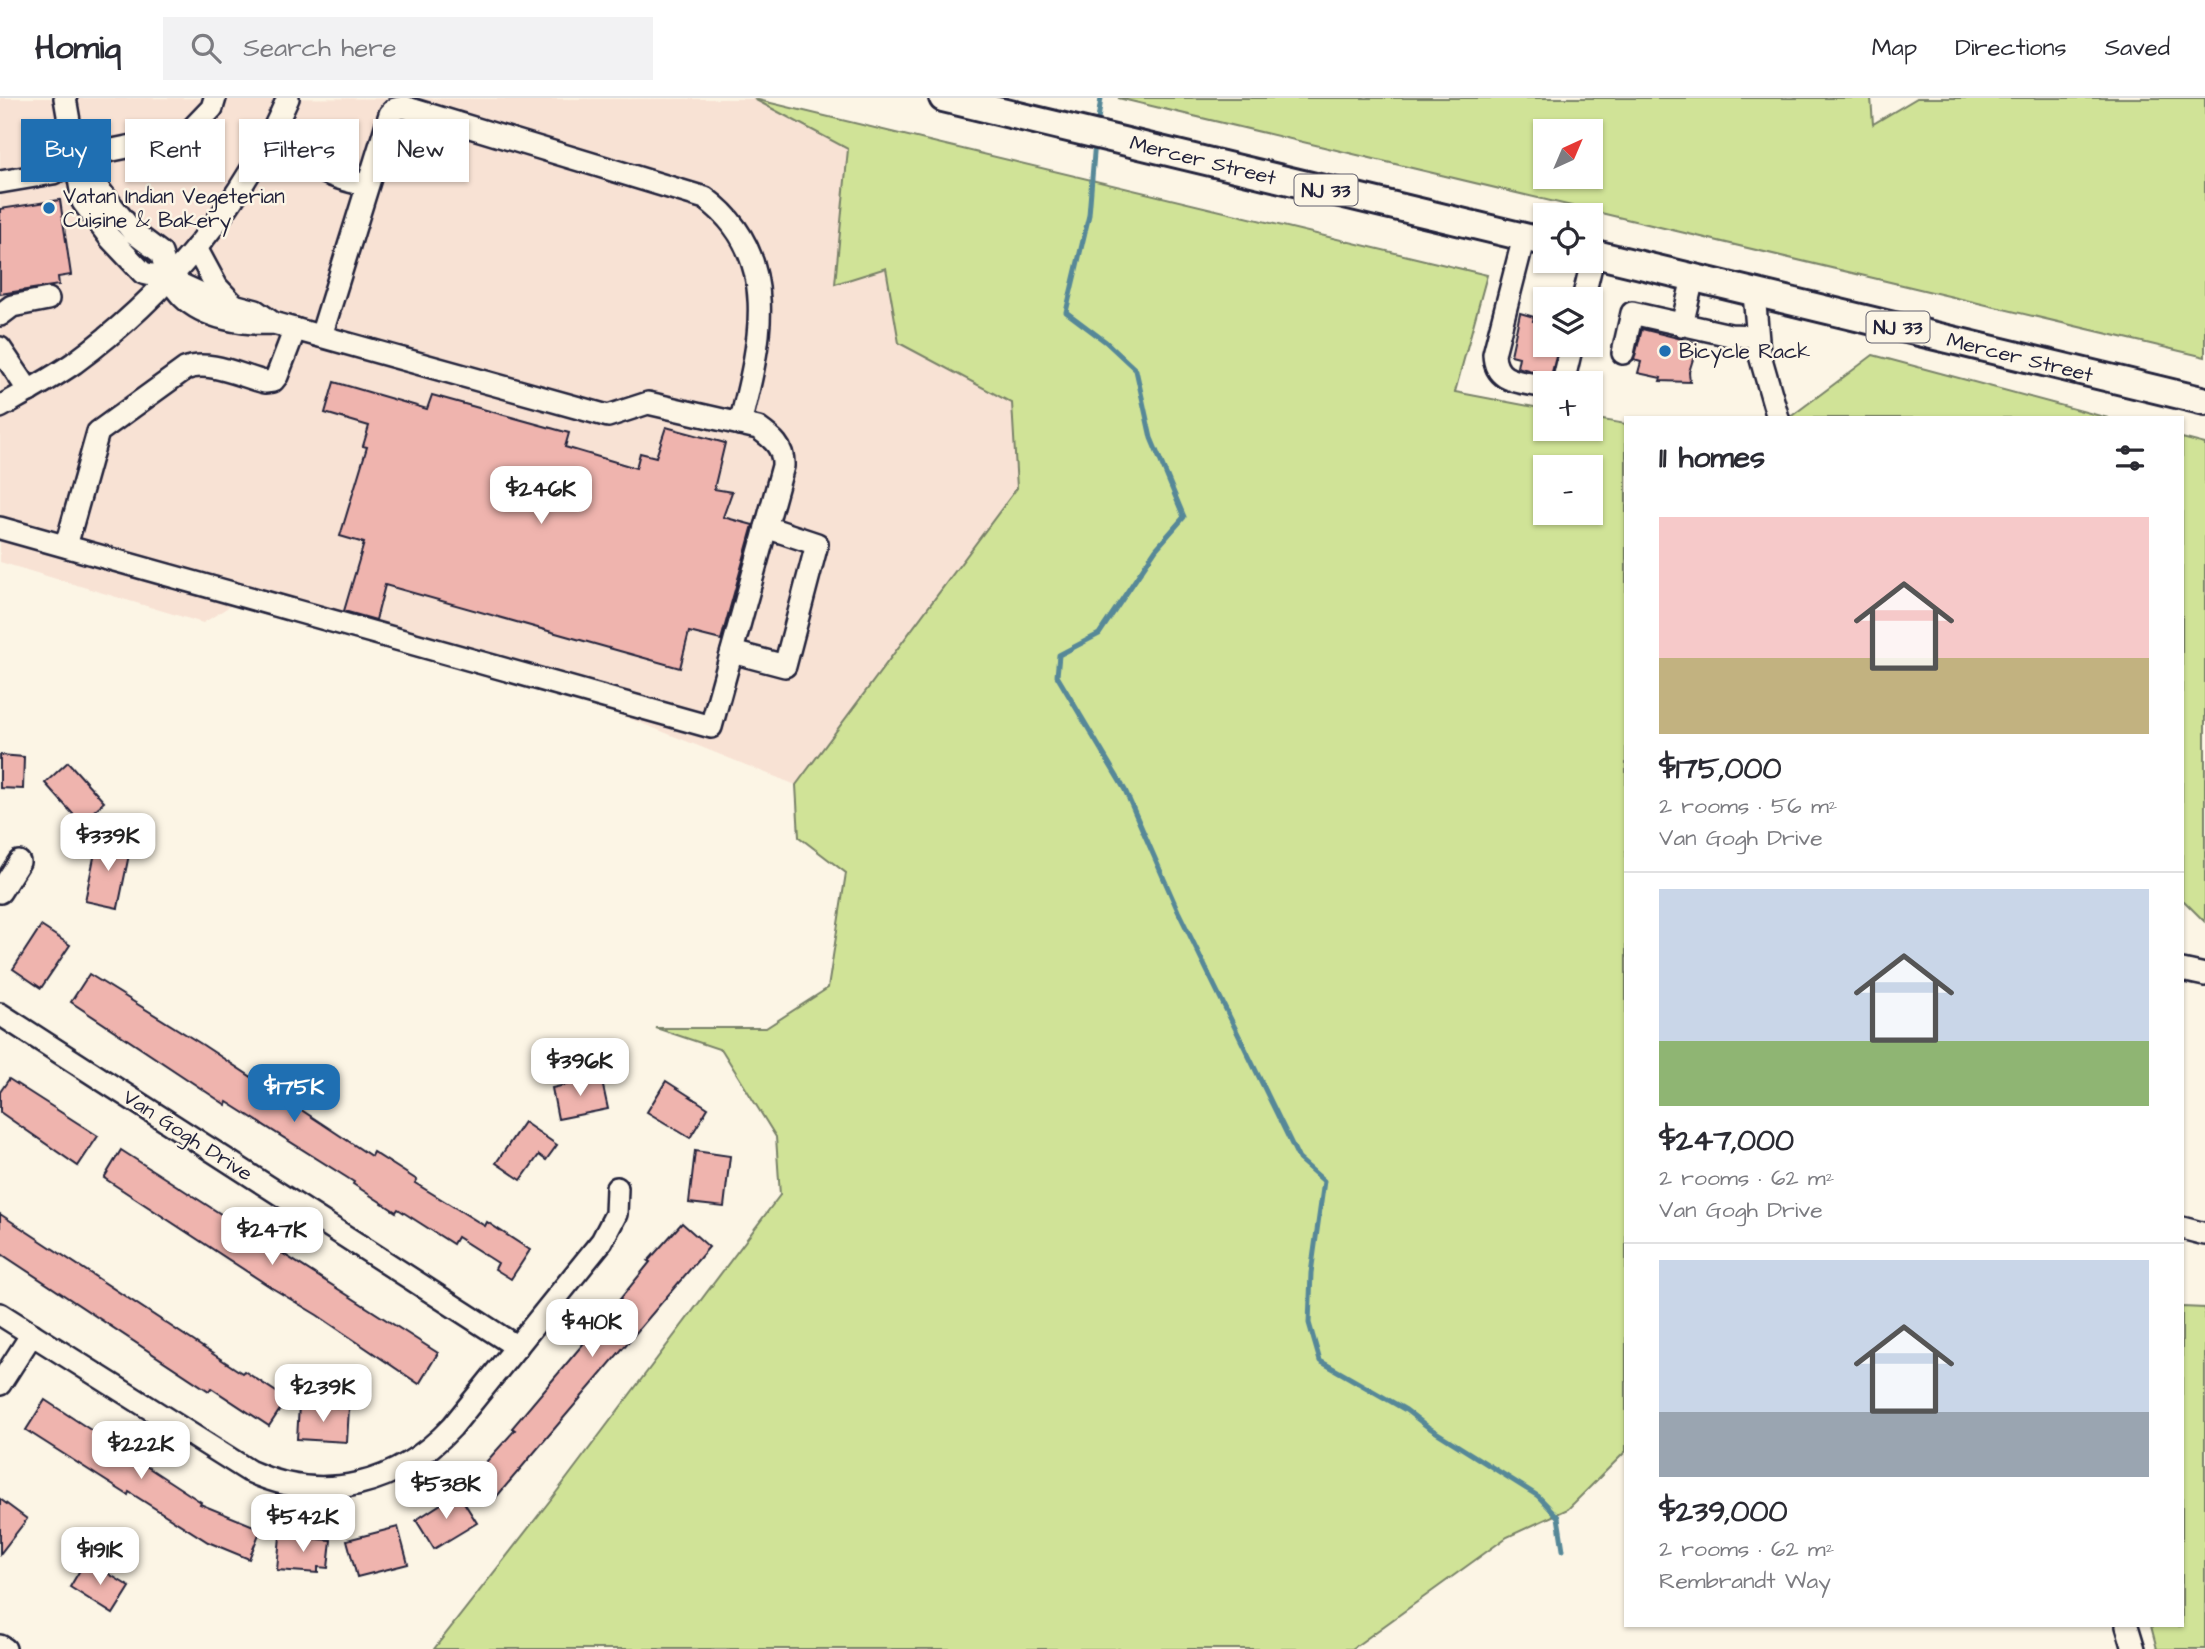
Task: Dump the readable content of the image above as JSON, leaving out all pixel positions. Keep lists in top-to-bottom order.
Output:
{
  "streets": {
    "main road": ["Mercer Street", "NJ 33"],
    "street": ["Van Gogh Drive"]
  },
  "places": ["Vatan Indian Vegeterian Cuisine & Bakery", "Bicycle Rack"],
  "north": "top right",
  "page": {
    "header": "Homiq",
    "search": "Search here",
    "nav": ["Map", "Directions", "Saved"],
    "map_buttons": ["+", "−"],
    "chip": [
      "Buy",
      "Rent",
      "Filters",
      "New"
    ],
    "heading": "11 homes",
    "price": [
      "$246K",
      "$339K",
      "$396K",
      "$175K",
      "$247K",
      "$410K",
      "$239K",
      "$222K",
      "$538K",
      "$542K",
      "$191K"
    ],
    "list": [
      {
        "name": "$175,000",
        "note": "2 rooms · 56 m² · Van Gogh Drive"
      },
      {
        "name": "$247,000",
        "note": "2 rooms · 62 m² · Van Gogh Drive"
      },
      {
        "name": "$239,000",
        "note": "2 rooms · 62 m² · Rembrandt Way"
      }
    ]
  }
}
